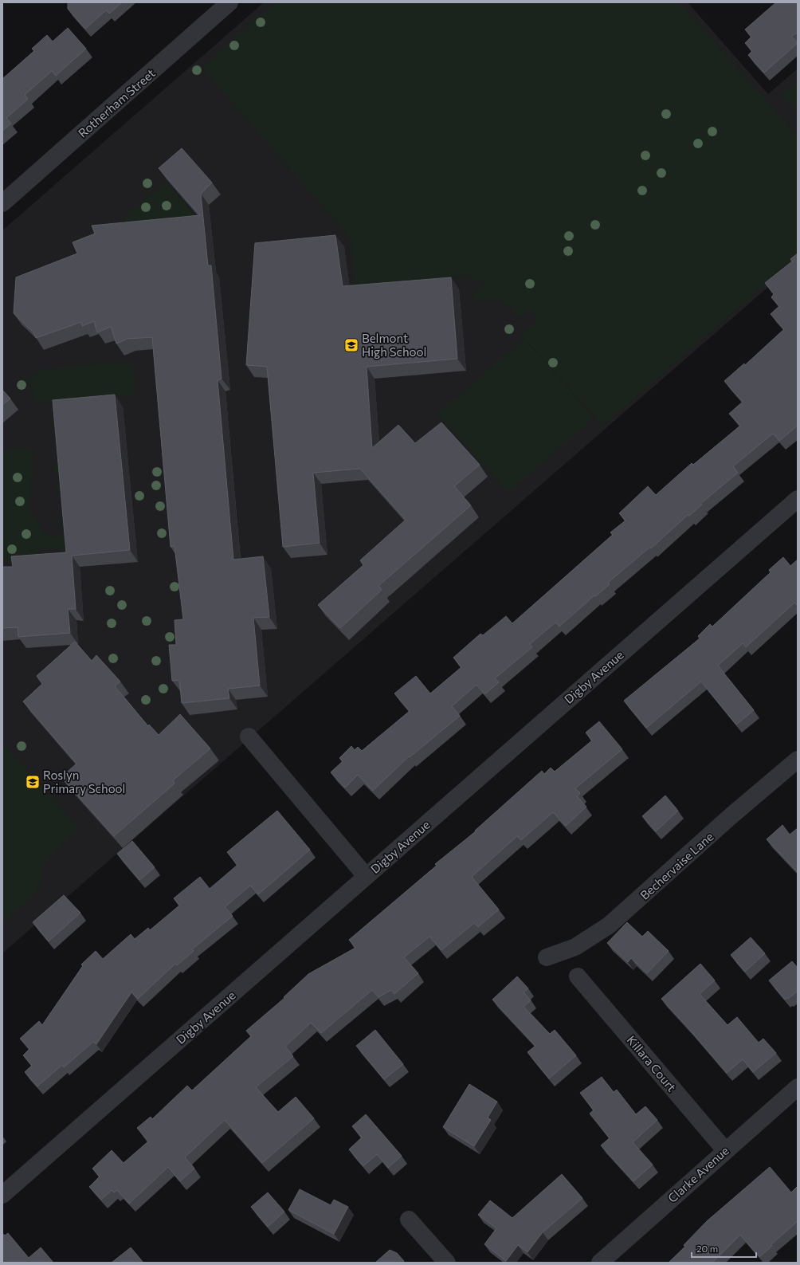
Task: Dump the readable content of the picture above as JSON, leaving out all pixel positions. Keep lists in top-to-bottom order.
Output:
{
  "streets": {
    "street": [
      "Rotherham Street",
      "Digby Avenue",
      "Bechervaise Lane",
      "Killara Court",
      "Clarke Avenue"
    ]
  },
  "crossings": [
    ["Killara Court", "Clarke Avenue"]
  ],
  "places": {
    "school or university": ["Belmont High School", "Roslyn Primary School"]
  },
  "scale_bar": "20 m"
}
